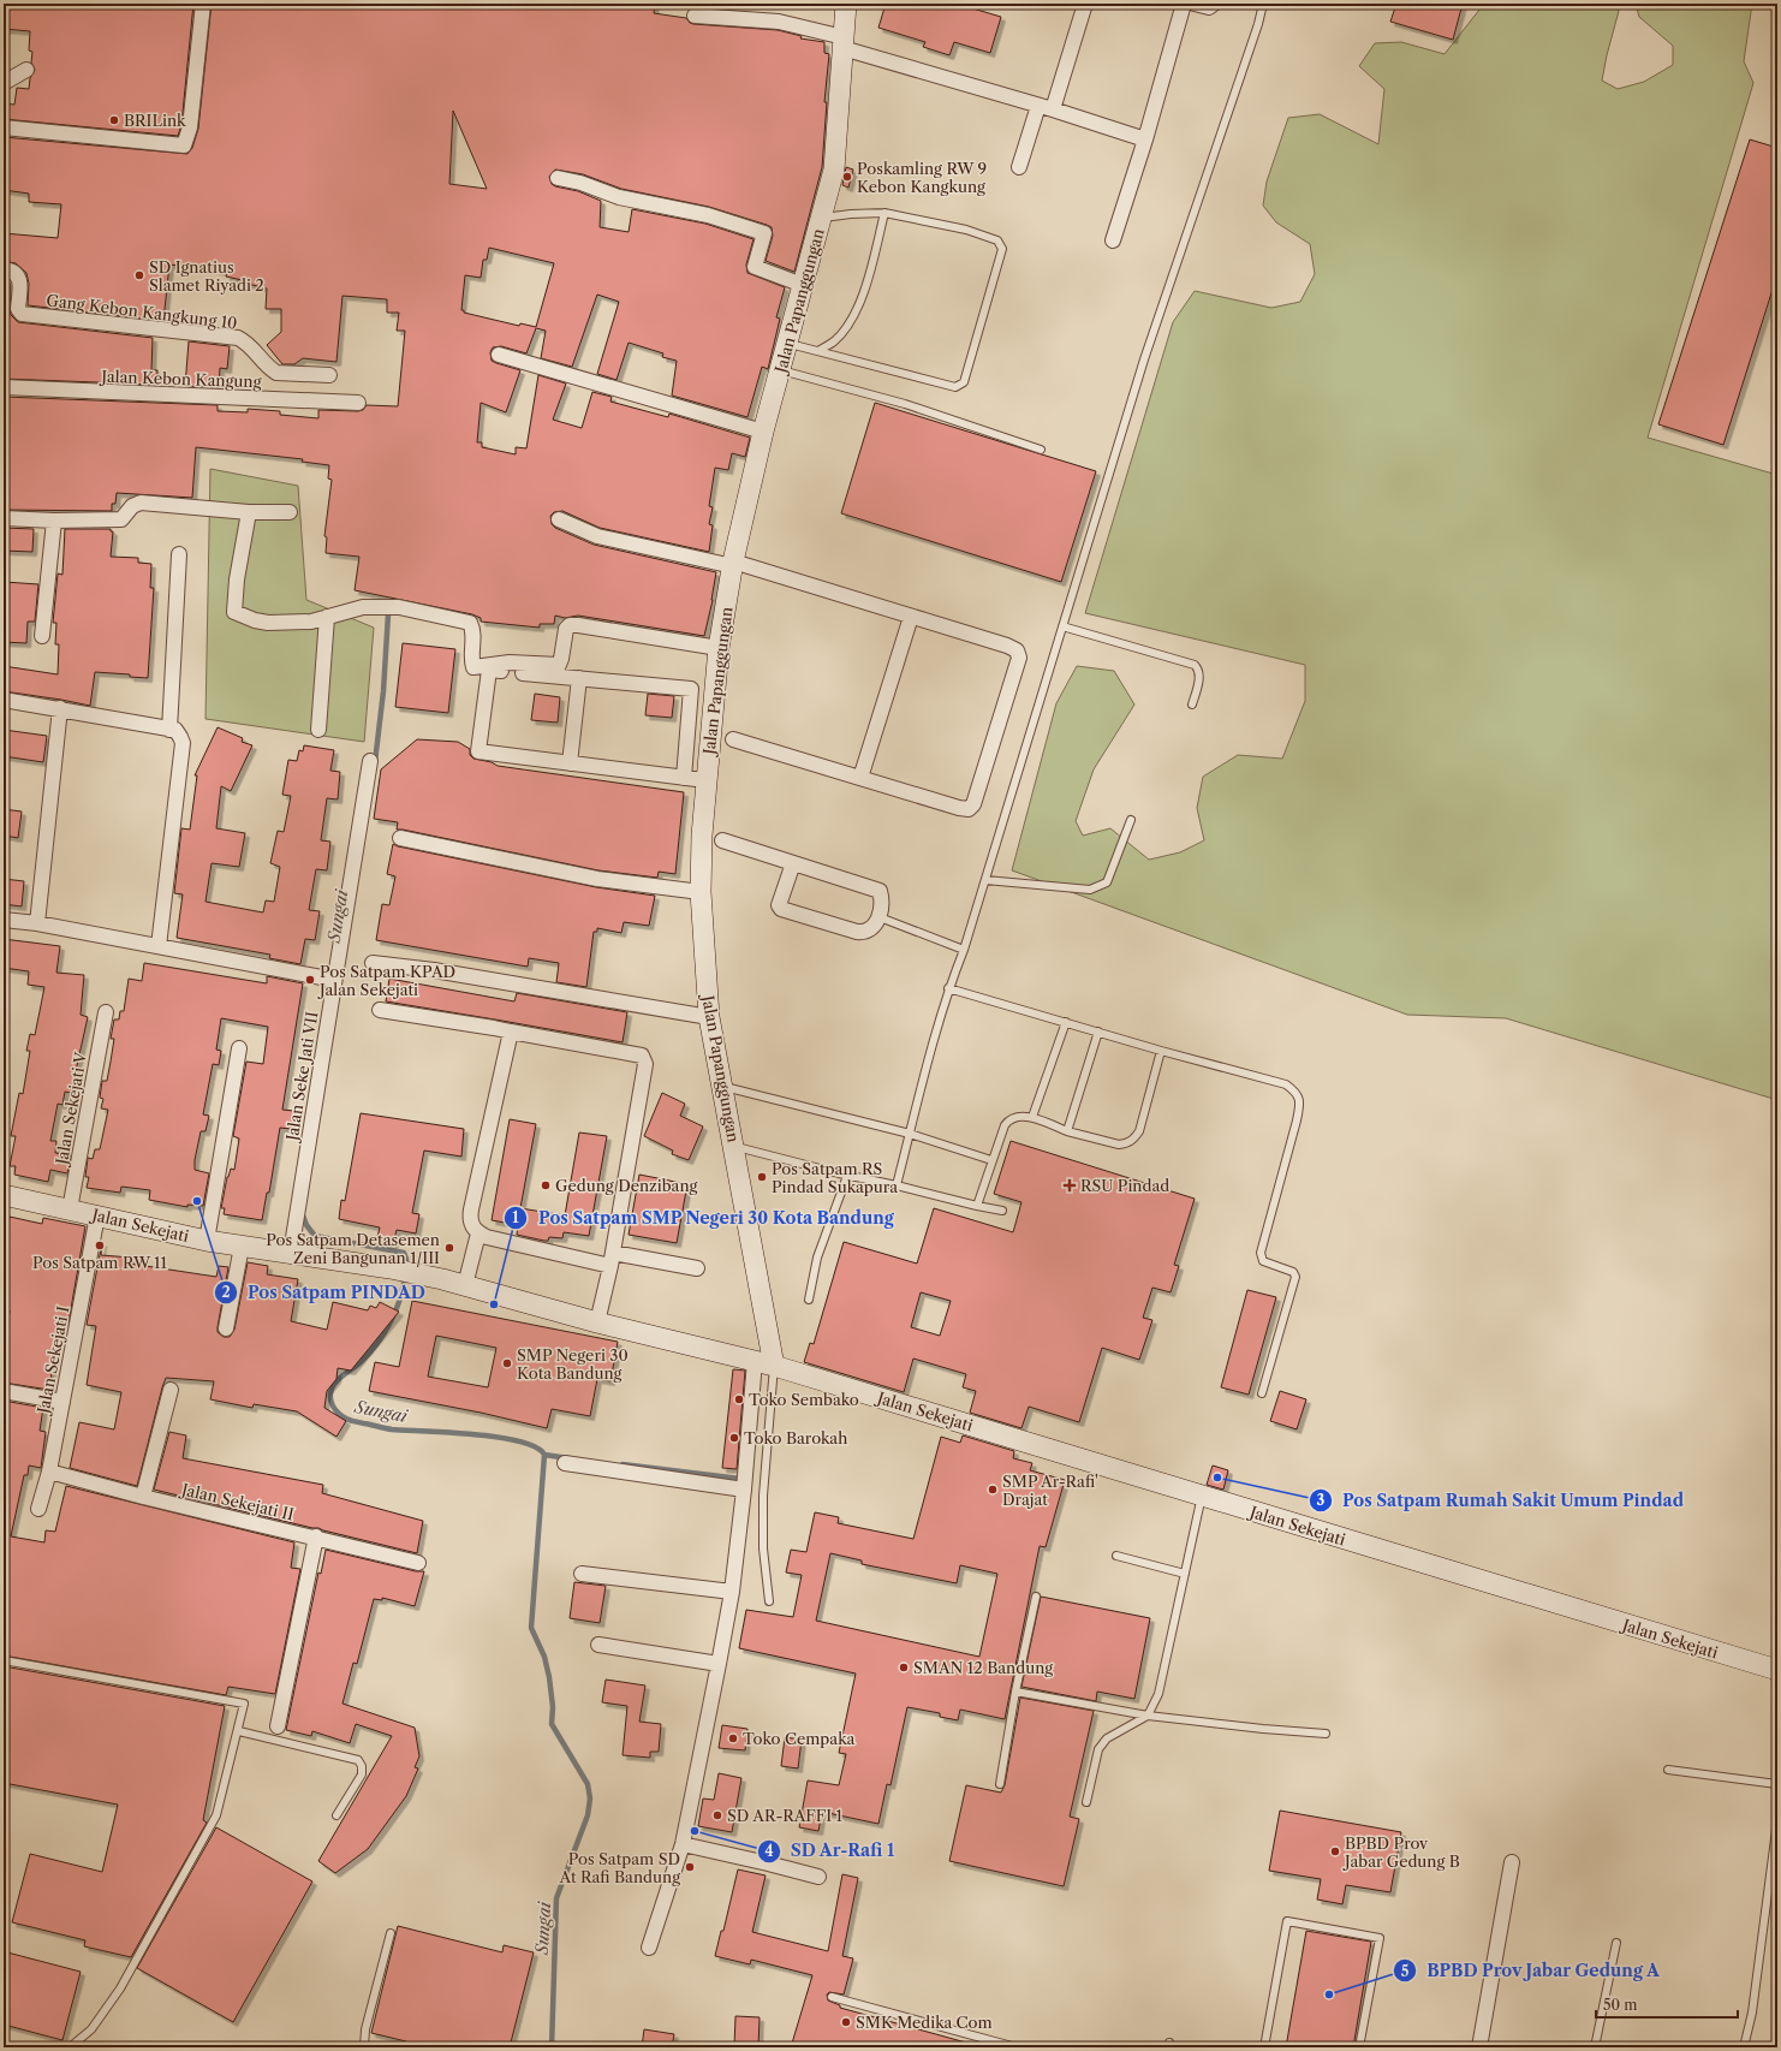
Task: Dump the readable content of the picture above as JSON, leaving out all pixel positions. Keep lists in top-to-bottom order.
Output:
{
  "streets": {
    "street": [
      "Jalan Papanggungan",
      "Gang Kebon Kangkung 10",
      "Jalan Kebon Kangung",
      "Jalan Seke Jati VII",
      "Jalan Sekejati V",
      "Jalan Sekejati",
      "Jalan Sekejati I",
      "Jalan Sekejati II"
    ]
  },
  "crossings": [
    ["Jalan Papanggungan", "Jalan Sekejati"],
    ["Jalan Seke Jati VII", "Jalan Sekejati"],
    ["Jalan Sekejati V", "Jalan Sekejati"],
    ["Jalan Sekejati", "Jalan Sekejati I"],
    ["Jalan Sekejati I", "Jalan Sekejati II"]
  ],
  "water": ["Sungai"],
  "places": {
    "other": [
      "BRILink",
      "Poskamling RW 9 Kebon Kangkung",
      "SD Ignatius Slamet Riyadi 2",
      "Pos Satpam KPAD Jalan Sekejati",
      "Pos Satpam RS Pindad Sukapura",
      "Gedung Denzibang",
      "Pos Satpam PINDAD",
      "Pos Satpam RW 11",
      "Pos Satpam Detasemen Zeni Bangunan 1/III",
      "Pos Satpam SMP Negeri 30 Kota Bandung",
      "SMP Negeri 30 Kota Bandung",
      "Toko Sembako",
      "Toko Barokah",
      "Pos Satpam Rumah Sakit Umum Pindad",
      "SMP Ar-Rafi' Drajat",
      "SMAN 12 Bandung",
      "Toko Cempaka",
      "SD AR-RAFFI 1",
      "SD Ar-Rafi 1",
      "BPBD Prov Jabar Gedung B",
      "Pos Satpam SD At Rafi Bandung",
      "BPBD Prov Jabar Gedung A",
      "SMK Medika Com"
    ],
    "health": ["RSU Pindad"]
  },
  "scale_bar": "50 m"
}
